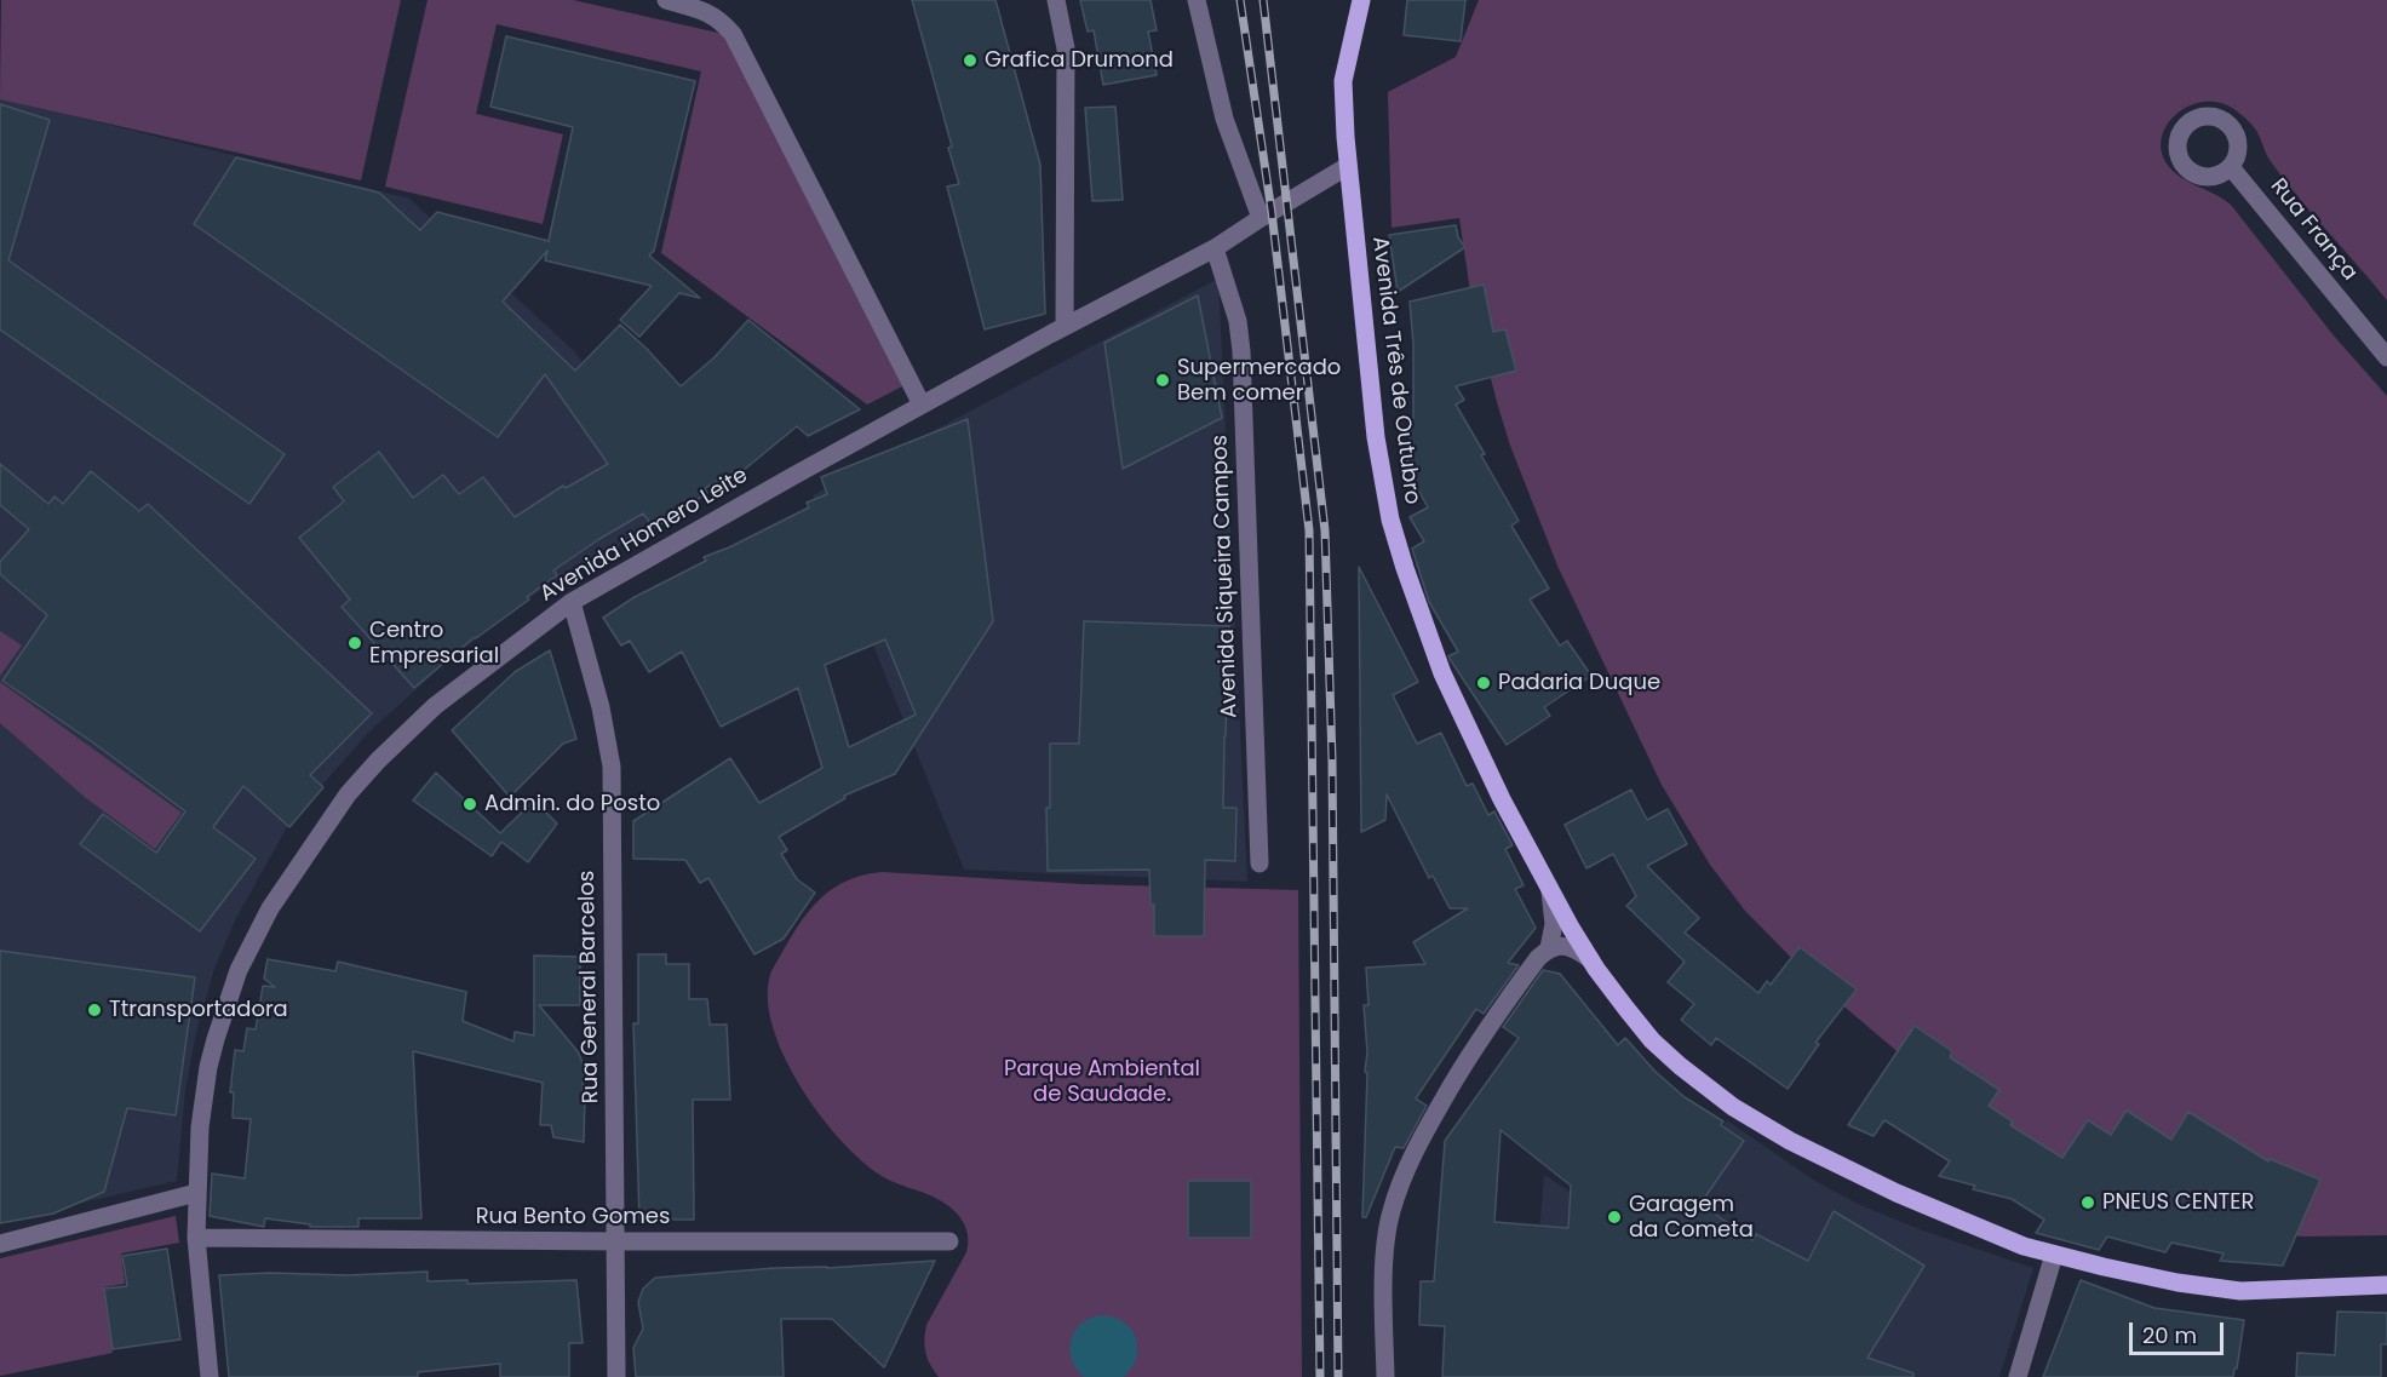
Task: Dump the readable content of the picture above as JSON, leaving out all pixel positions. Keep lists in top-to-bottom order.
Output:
{
  "streets": {
    "main road": ["Avenida Três de Outubro"],
    "street": [
      "Rua França",
      "Avenida Homero Leite",
      "Avenida Siqueira Campos",
      "Rua General Barcelos",
      "Rua Bento Gomes"
    ]
  },
  "crossings": [
    ["Avenida Três de Outubro", "Avenida Homero Leite"],
    ["Avenida Homero Leite", "Avenida Siqueira Campos"],
    ["Avenida Homero Leite", "Rua General Barcelos"],
    ["Avenida Homero Leite", "Rua Bento Gomes"],
    ["Rua General Barcelos", "Rua Bento Gomes"]
  ],
  "parks": ["Parque Ambiental de Saudade."],
  "places": [
    "Grafica Drumond",
    "Supermercado Bem comer",
    "Centro Empresarial",
    "Padaria Duque",
    "Admin. do Posto",
    "Ttransportadora",
    "PNEUS CENTER",
    "Garagem da Cometa"
  ],
  "scale_bar": "20 m"
}
